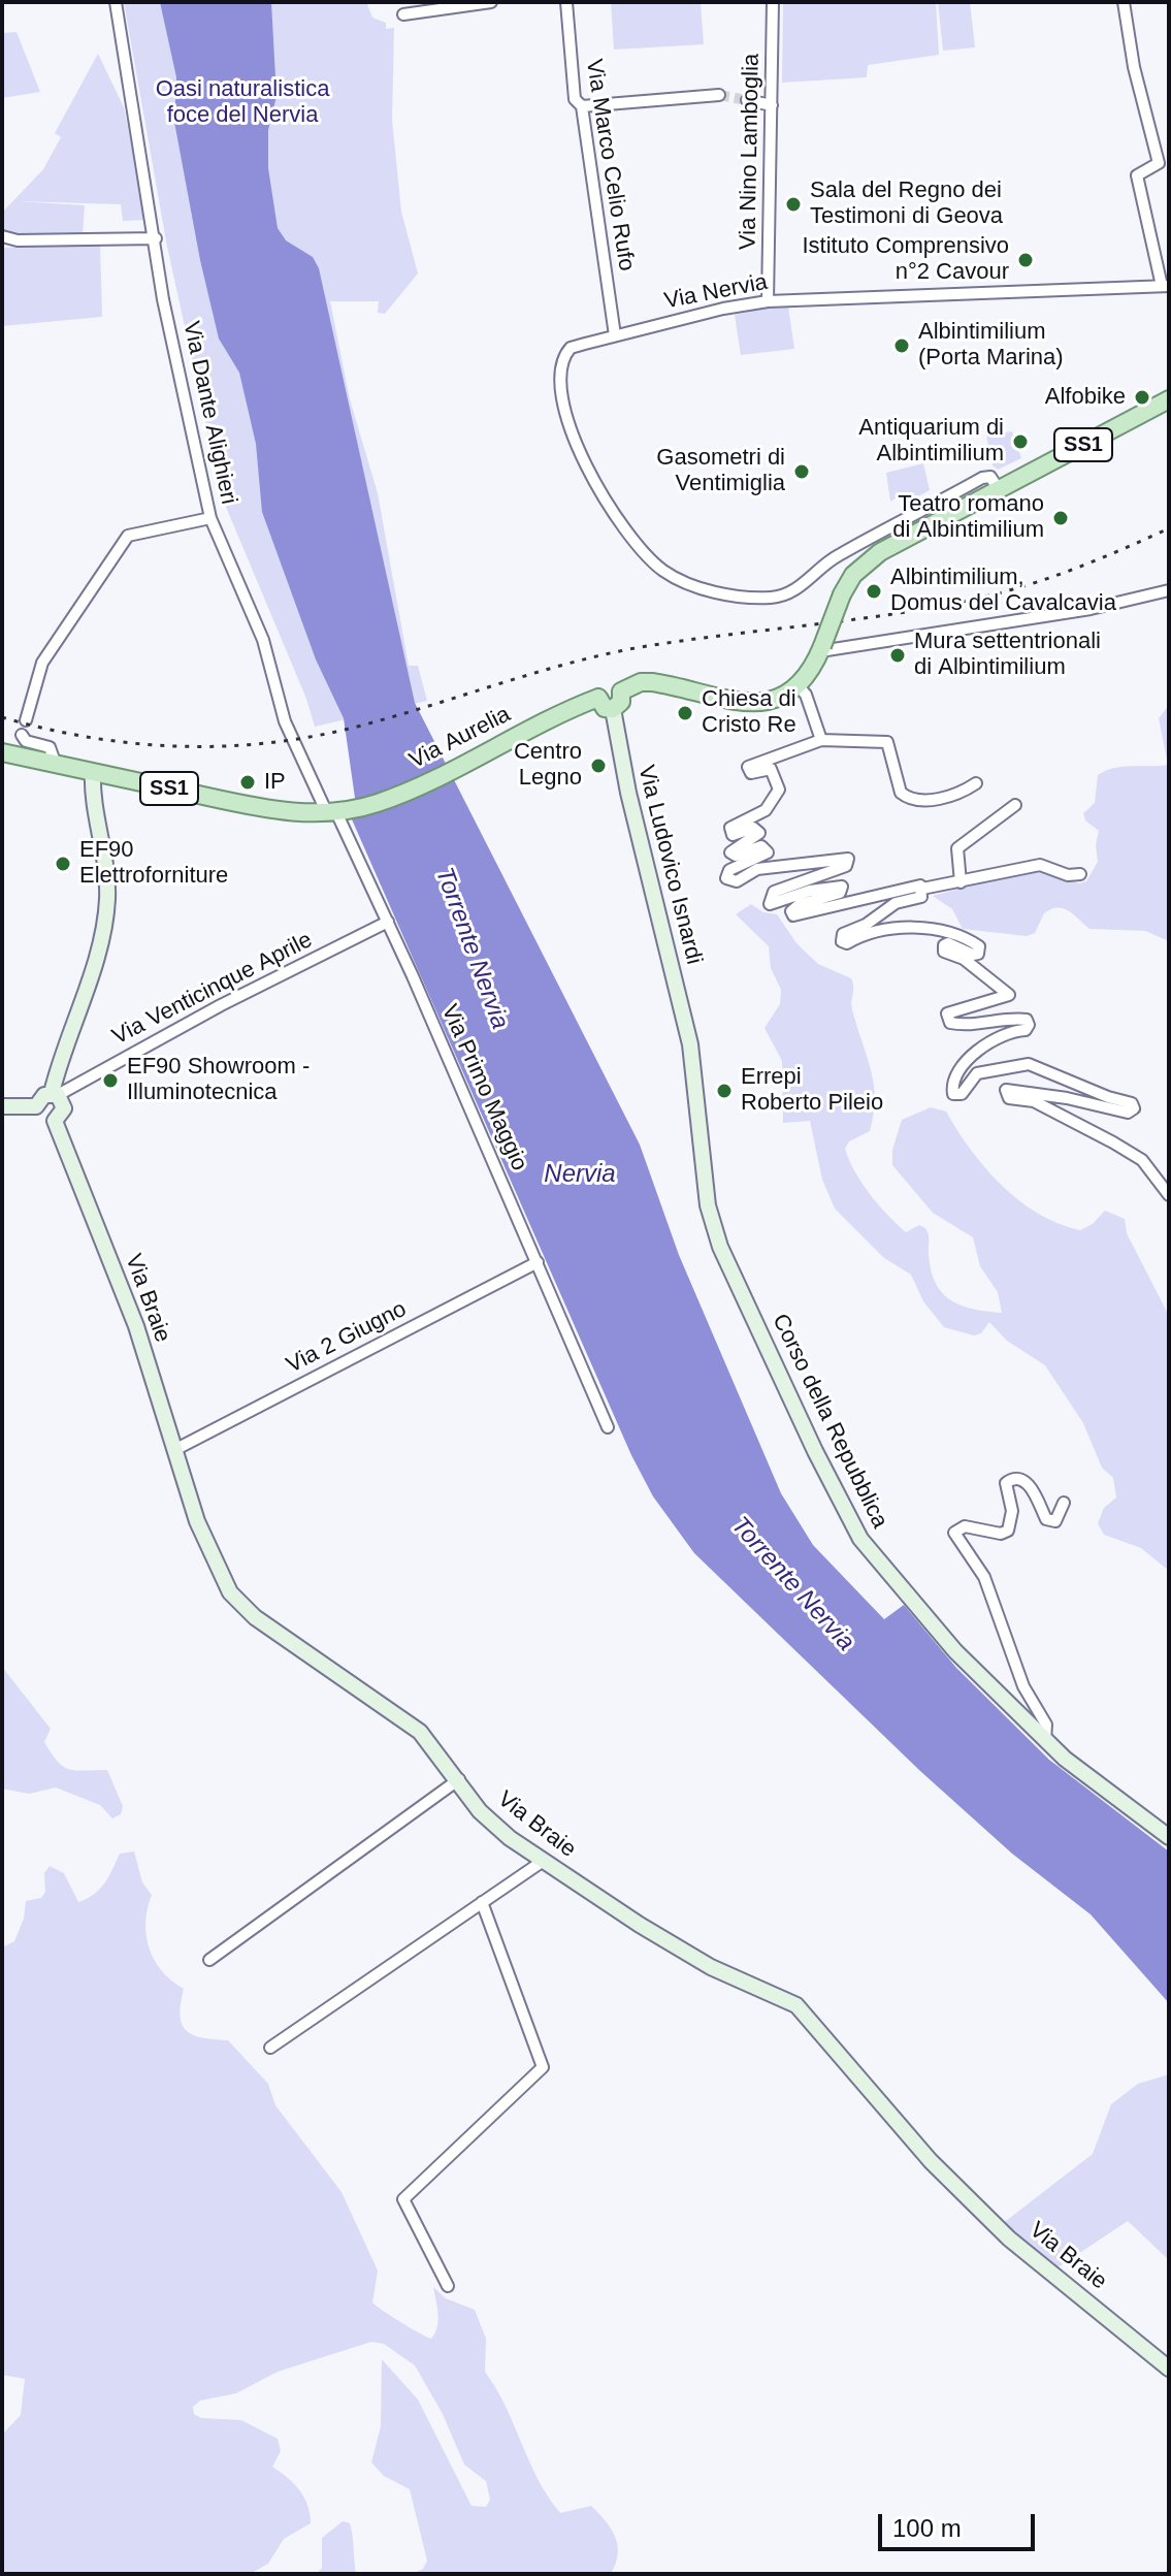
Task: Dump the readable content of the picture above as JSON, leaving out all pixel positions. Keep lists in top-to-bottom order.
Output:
{
  "streets": {
    "main road": ["SS1", "Via Aurelia"],
    "street": [
      "Via Nino Lamboglia",
      "Via Marco Celio Rufo",
      "Via Nervia",
      "Via Dante Alighieri",
      "Via Ludovico Isnardi",
      "Via Venticinque Aprile",
      "Via Primo Maggio",
      "Via Braie",
      "Via 2 Giugno",
      "Corso della Repubblica"
    ]
  },
  "crossings": [
    ["Via Nino Lamboglia", "Via Nervia"],
    ["Via Marco Celio Rufo", "Via Nervia"],
    ["Via Nervia", "SS1"],
    ["Via Dante Alighieri", "SS1"],
    ["Via Dante Alighieri", "Via Aurelia"],
    ["Via Dante Alighieri", "Via Primo Maggio"],
    ["SS1", "Via Aurelia"],
    ["SS1", "Via Ludovico Isnardi"],
    ["SS1", "Via Primo Maggio"],
    ["Via Aurelia", "Via Ludovico Isnardi"],
    ["Via Aurelia", "Via Primo Maggio"],
    ["Via Ludovico Isnardi", "Corso della Repubblica"],
    ["Via Venticinque Aprile", "Via Primo Maggio"],
    ["Via Venticinque Aprile", "Via Braie"],
    ["Via Primo Maggio", "Via 2 Giugno"],
    ["Via Braie", "Via 2 Giugno"]
  ],
  "water": ["Torrente Nervia", "Nervia"],
  "parks": ["Oasi naturalistica foce del Nervia"],
  "places": [
    "Sala del Regno dei Testimoni di Geova",
    "Istituto Comprensivo n°2 Cavour",
    "Albintimilium (Porta Marina)",
    "Alfobike",
    "Antiquarium di Albintimilium",
    "Gasometri di Ventimiglia",
    "Teatro romano di Albintimilium",
    "Albintimilium, Domus del Cavalcavia",
    "Mura settentrionali di Albintimilium",
    "Chiesa di Cristo Re",
    "Centro Legno",
    "IP",
    "EF90 Elettroforniture",
    "EF90 Showroom - Illuminotecnica",
    "Errepi Roberto Pileio"
  ],
  "scale_bar": "100 m"
}
